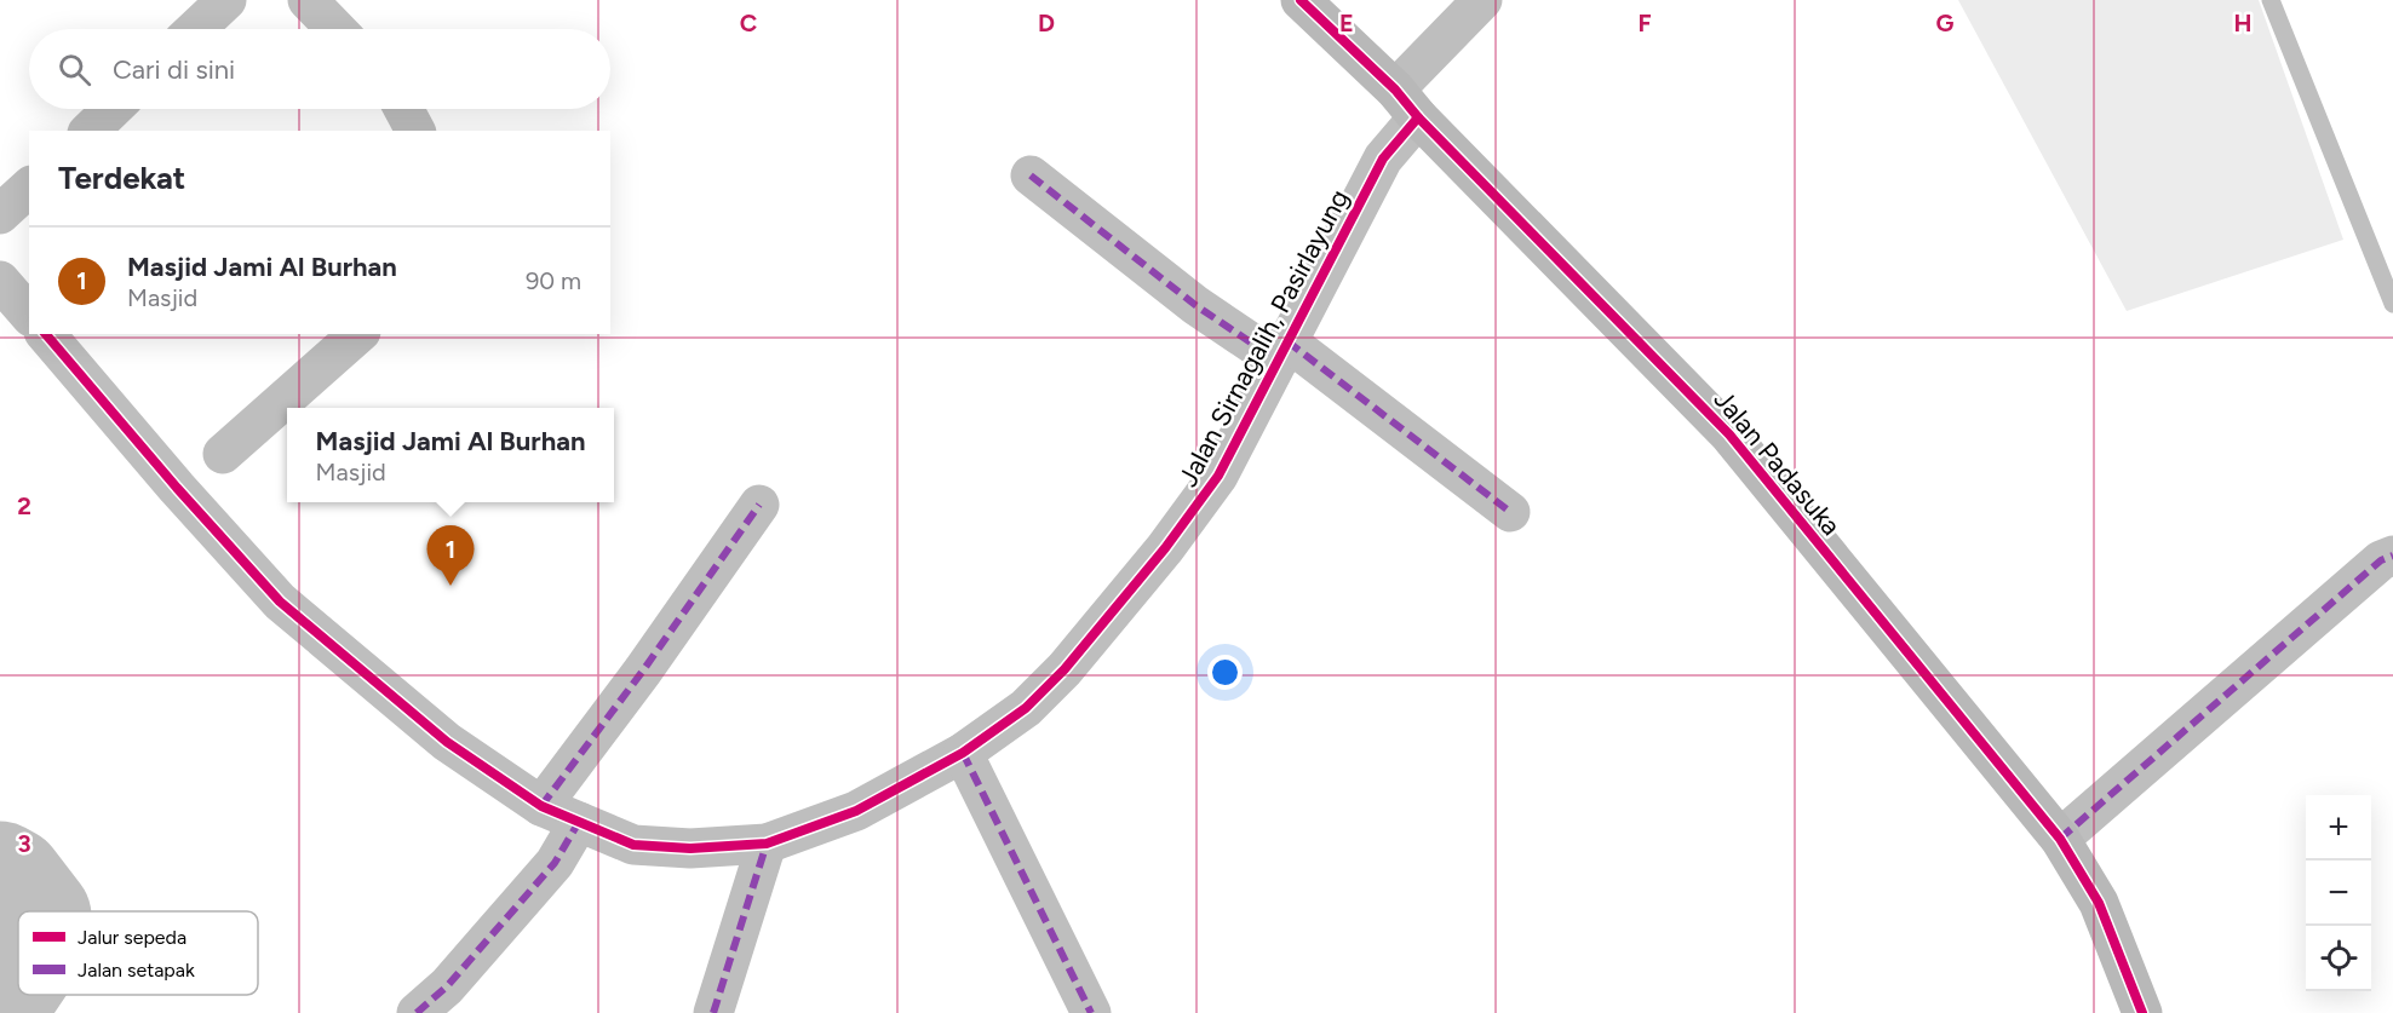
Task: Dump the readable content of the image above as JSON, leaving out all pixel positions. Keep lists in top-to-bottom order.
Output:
{
  "streets": {
    "street": ["Jalan Sirnagalih, Pasirlayung", "Jalan Padasuka"]
  },
  "crossings": [
    ["Jalan Sirnagalih, Pasirlayung", "Jalan Padasuka"]
  ],
  "legend": ["Jalur sepeda", "Jalan setapak"],
  "page": {
    "search": "Cari di sini",
    "heading": "Terdekat",
    "list": [
      {
        "mark": "1",
        "name": "Masjid Jami Al Burhan",
        "note": "Masjid",
        "value": "90 m"
      }
    ],
    "popup": ["Masjid Jami Al Burhan", "Masjid"],
    "pins": "1",
    "map_buttons": ["+", "−"]
  },
  "grid": {
    "columns": [
      "C",
      "D",
      "E",
      "F",
      "G",
      "H"
    ],
    "rows": ["2", "3"]
  }
}
